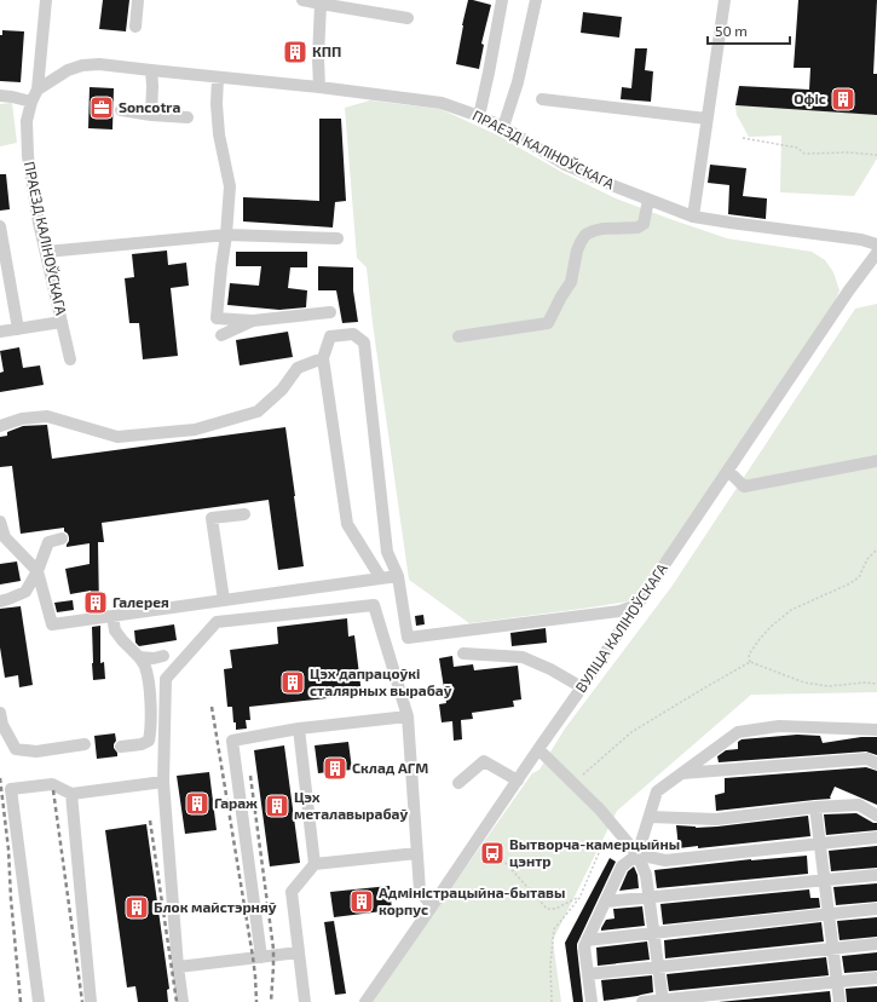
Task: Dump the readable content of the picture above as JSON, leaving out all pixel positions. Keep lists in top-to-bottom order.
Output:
{
  "streets": {
    "street": ["ПРАЕЗД КАЛІНОЎСКАГА", "ВУЛІЦА КАЛІНОЎСКАГА"]
  },
  "places": {
    "building": [
      "КПП",
      "Офіс",
      "Галерея",
      "Цэх дапрацоўкі сталярных вырабаў",
      "Склад АГМ",
      "Гараж",
      "Цэх металавырабаў",
      "Адміністрацыйна-бытавы корпус",
      "Блок майстэрняў"
    ],
    "office": ["Soncotra"],
    "bus stop": ["Вытворча-камерцыйны цэнтр"]
  },
  "scale_bar": "50 m"
}
